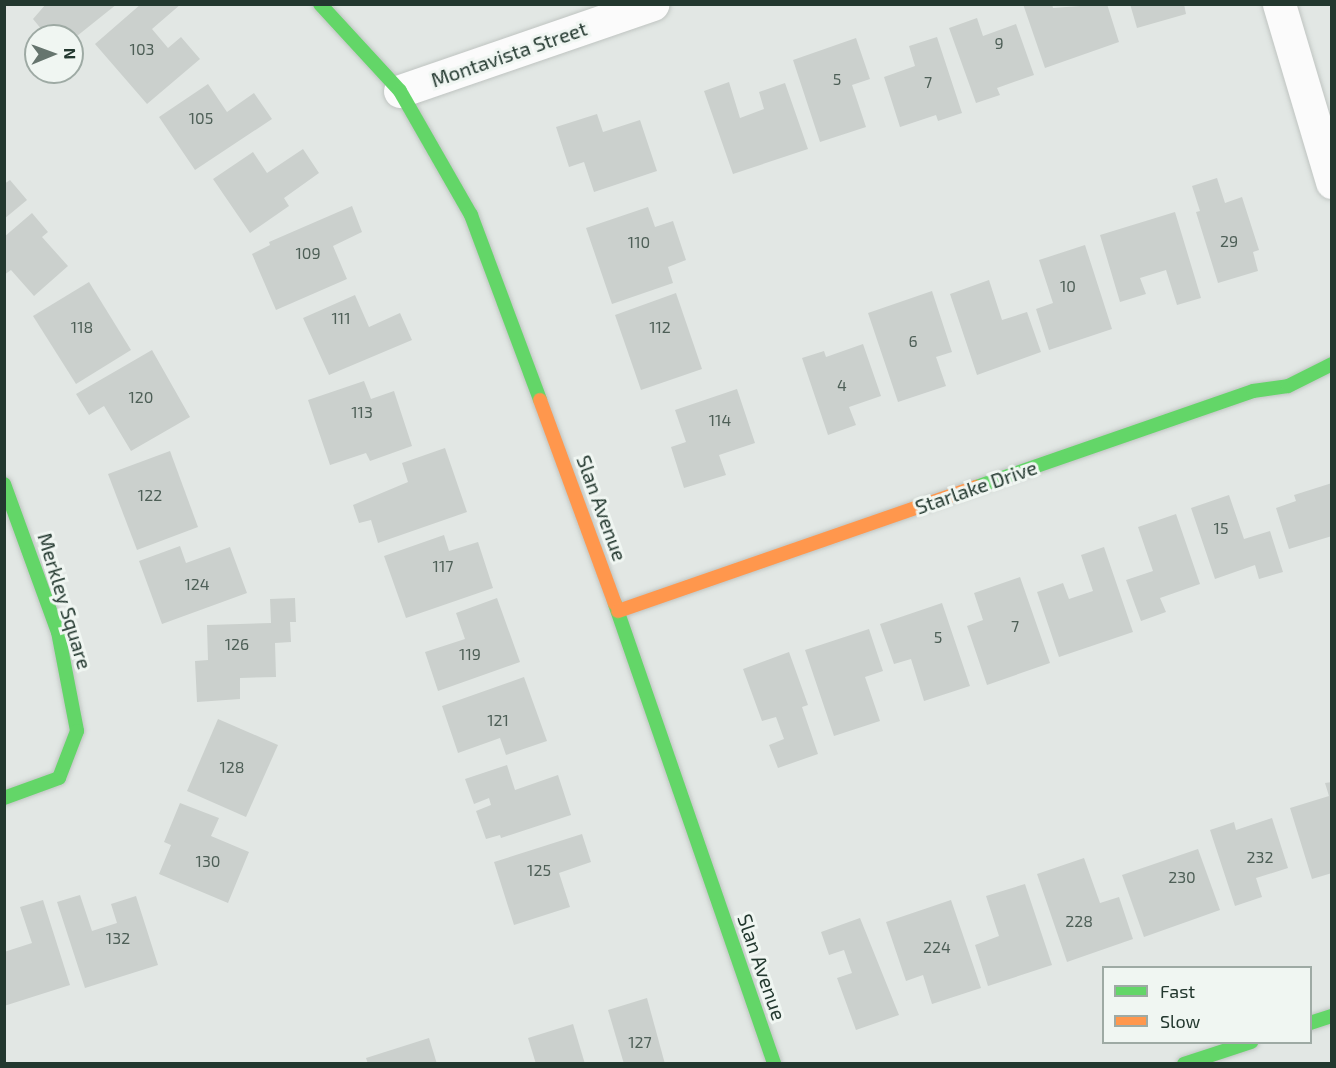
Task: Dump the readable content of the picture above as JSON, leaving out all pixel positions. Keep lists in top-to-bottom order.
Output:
{
  "streets": {
    "street": [
      "Montavista Street",
      "Starlake Drive",
      "Slan Avenue",
      "Merkley Square"
    ]
  },
  "crossings": [
    ["Montavista Street", "Slan Avenue"],
    ["Starlake Drive", "Slan Avenue"]
  ],
  "house_numbers": [
    "9",
    "103",
    "5",
    "7",
    "105",
    "29",
    "110",
    "109",
    "10",
    "111",
    "118",
    "112",
    "6",
    "4",
    "120",
    "113",
    "114",
    "122",
    "15",
    "117",
    "124",
    "7",
    "5",
    "126",
    "119",
    "121",
    "128",
    "232",
    "130",
    "125",
    "230",
    "228",
    "132",
    "224",
    "127"
  ],
  "legend": ["Fast", "Slow"],
  "north": "right"
}
